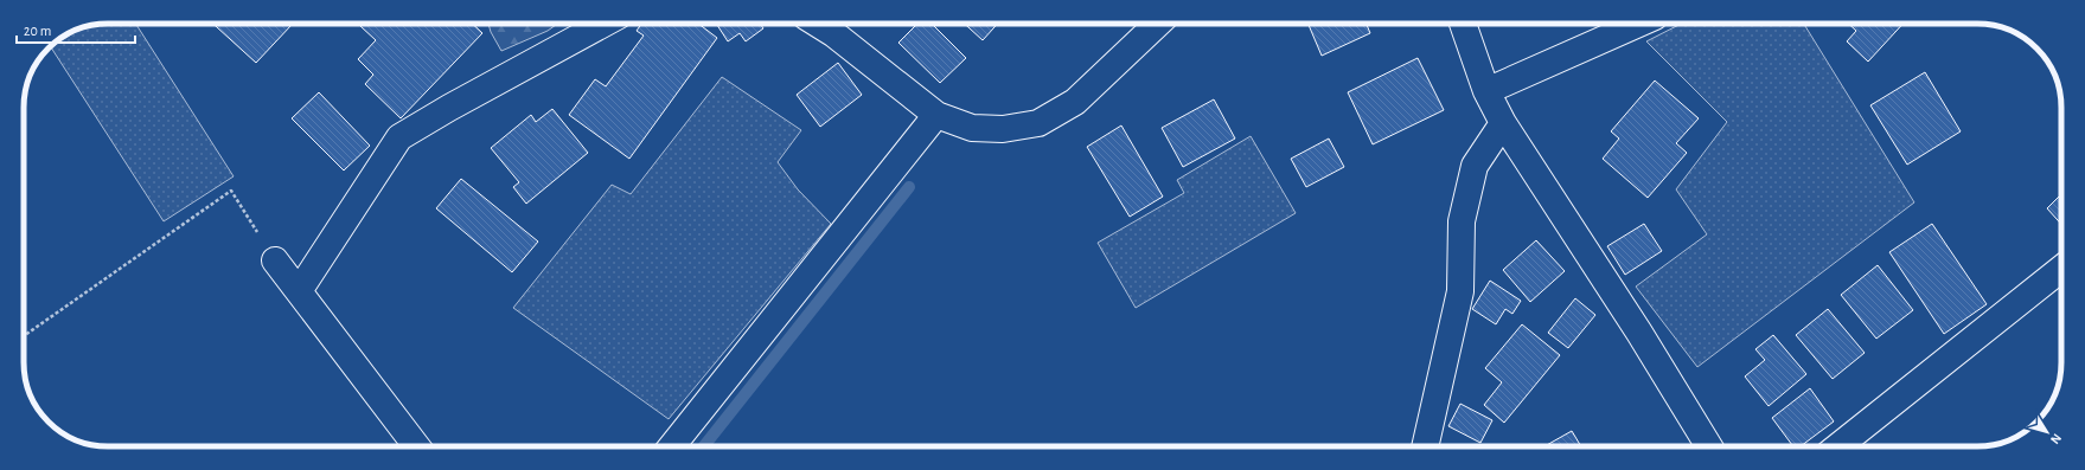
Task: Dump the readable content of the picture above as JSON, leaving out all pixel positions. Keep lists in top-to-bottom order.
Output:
{
  "scale_bar": "20 m",
  "north": "bottom right"
}
